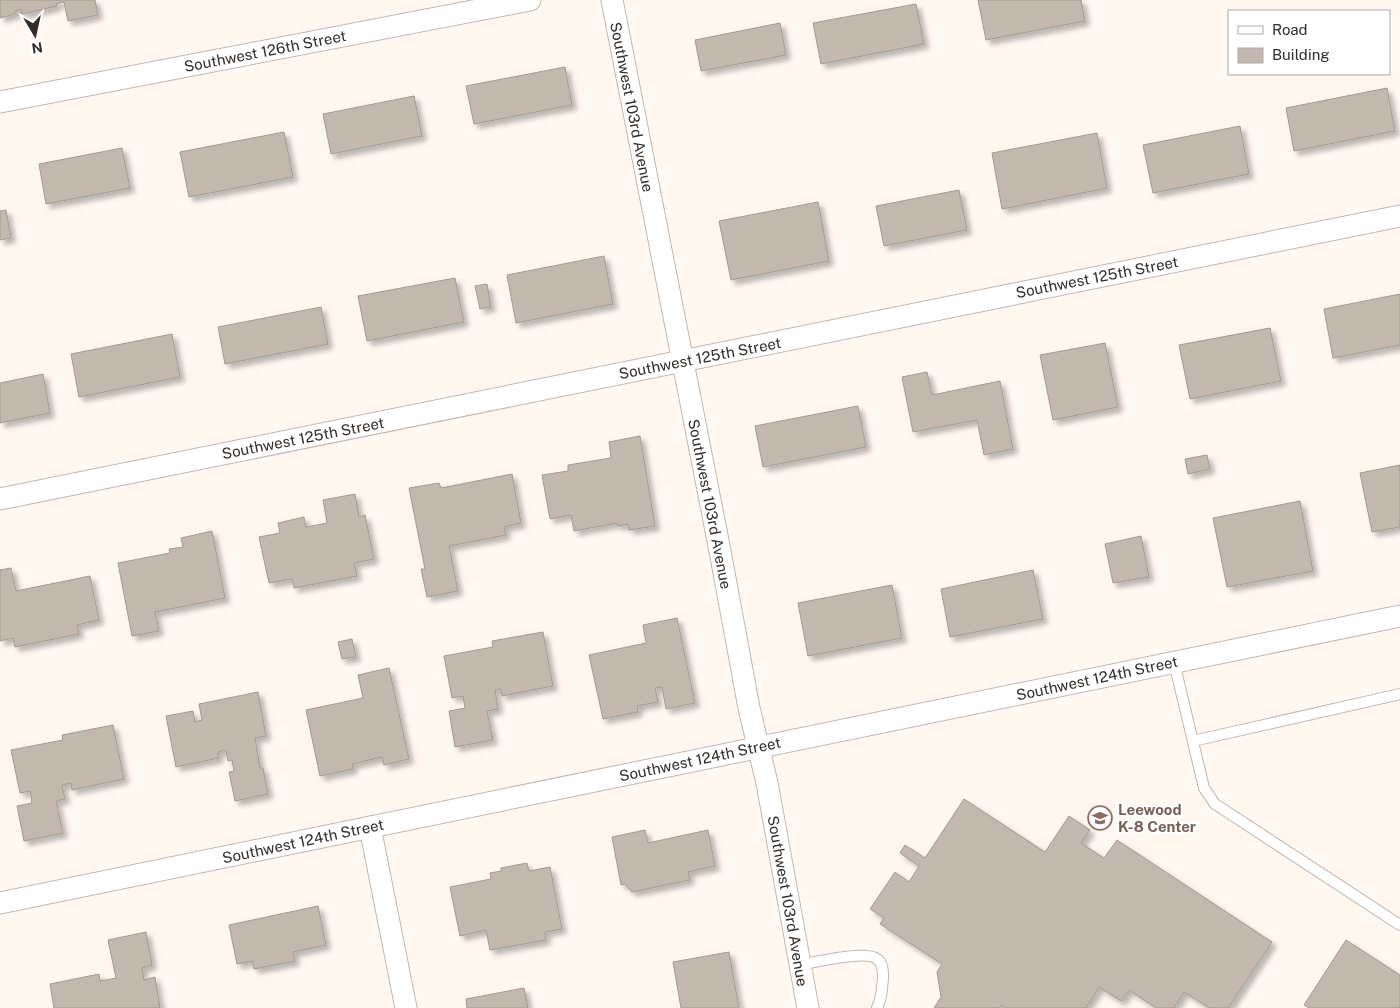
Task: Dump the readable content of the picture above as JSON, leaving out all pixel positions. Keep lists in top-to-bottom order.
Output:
{
  "streets": {
    "street": [
      "Southwest 126th Street",
      "Southwest 103rd Avenue",
      "Southwest 125th Street",
      "Southwest 124th Street"
    ]
  },
  "crossings": [
    ["Southwest 103rd Avenue", "Southwest 125th Street"],
    ["Southwest 103rd Avenue", "Southwest 124th Street"]
  ],
  "places": {
    "school or university": ["Leewood K-8 Center"]
  },
  "legend": ["Road", "Building"],
  "north": "bottom"
}
